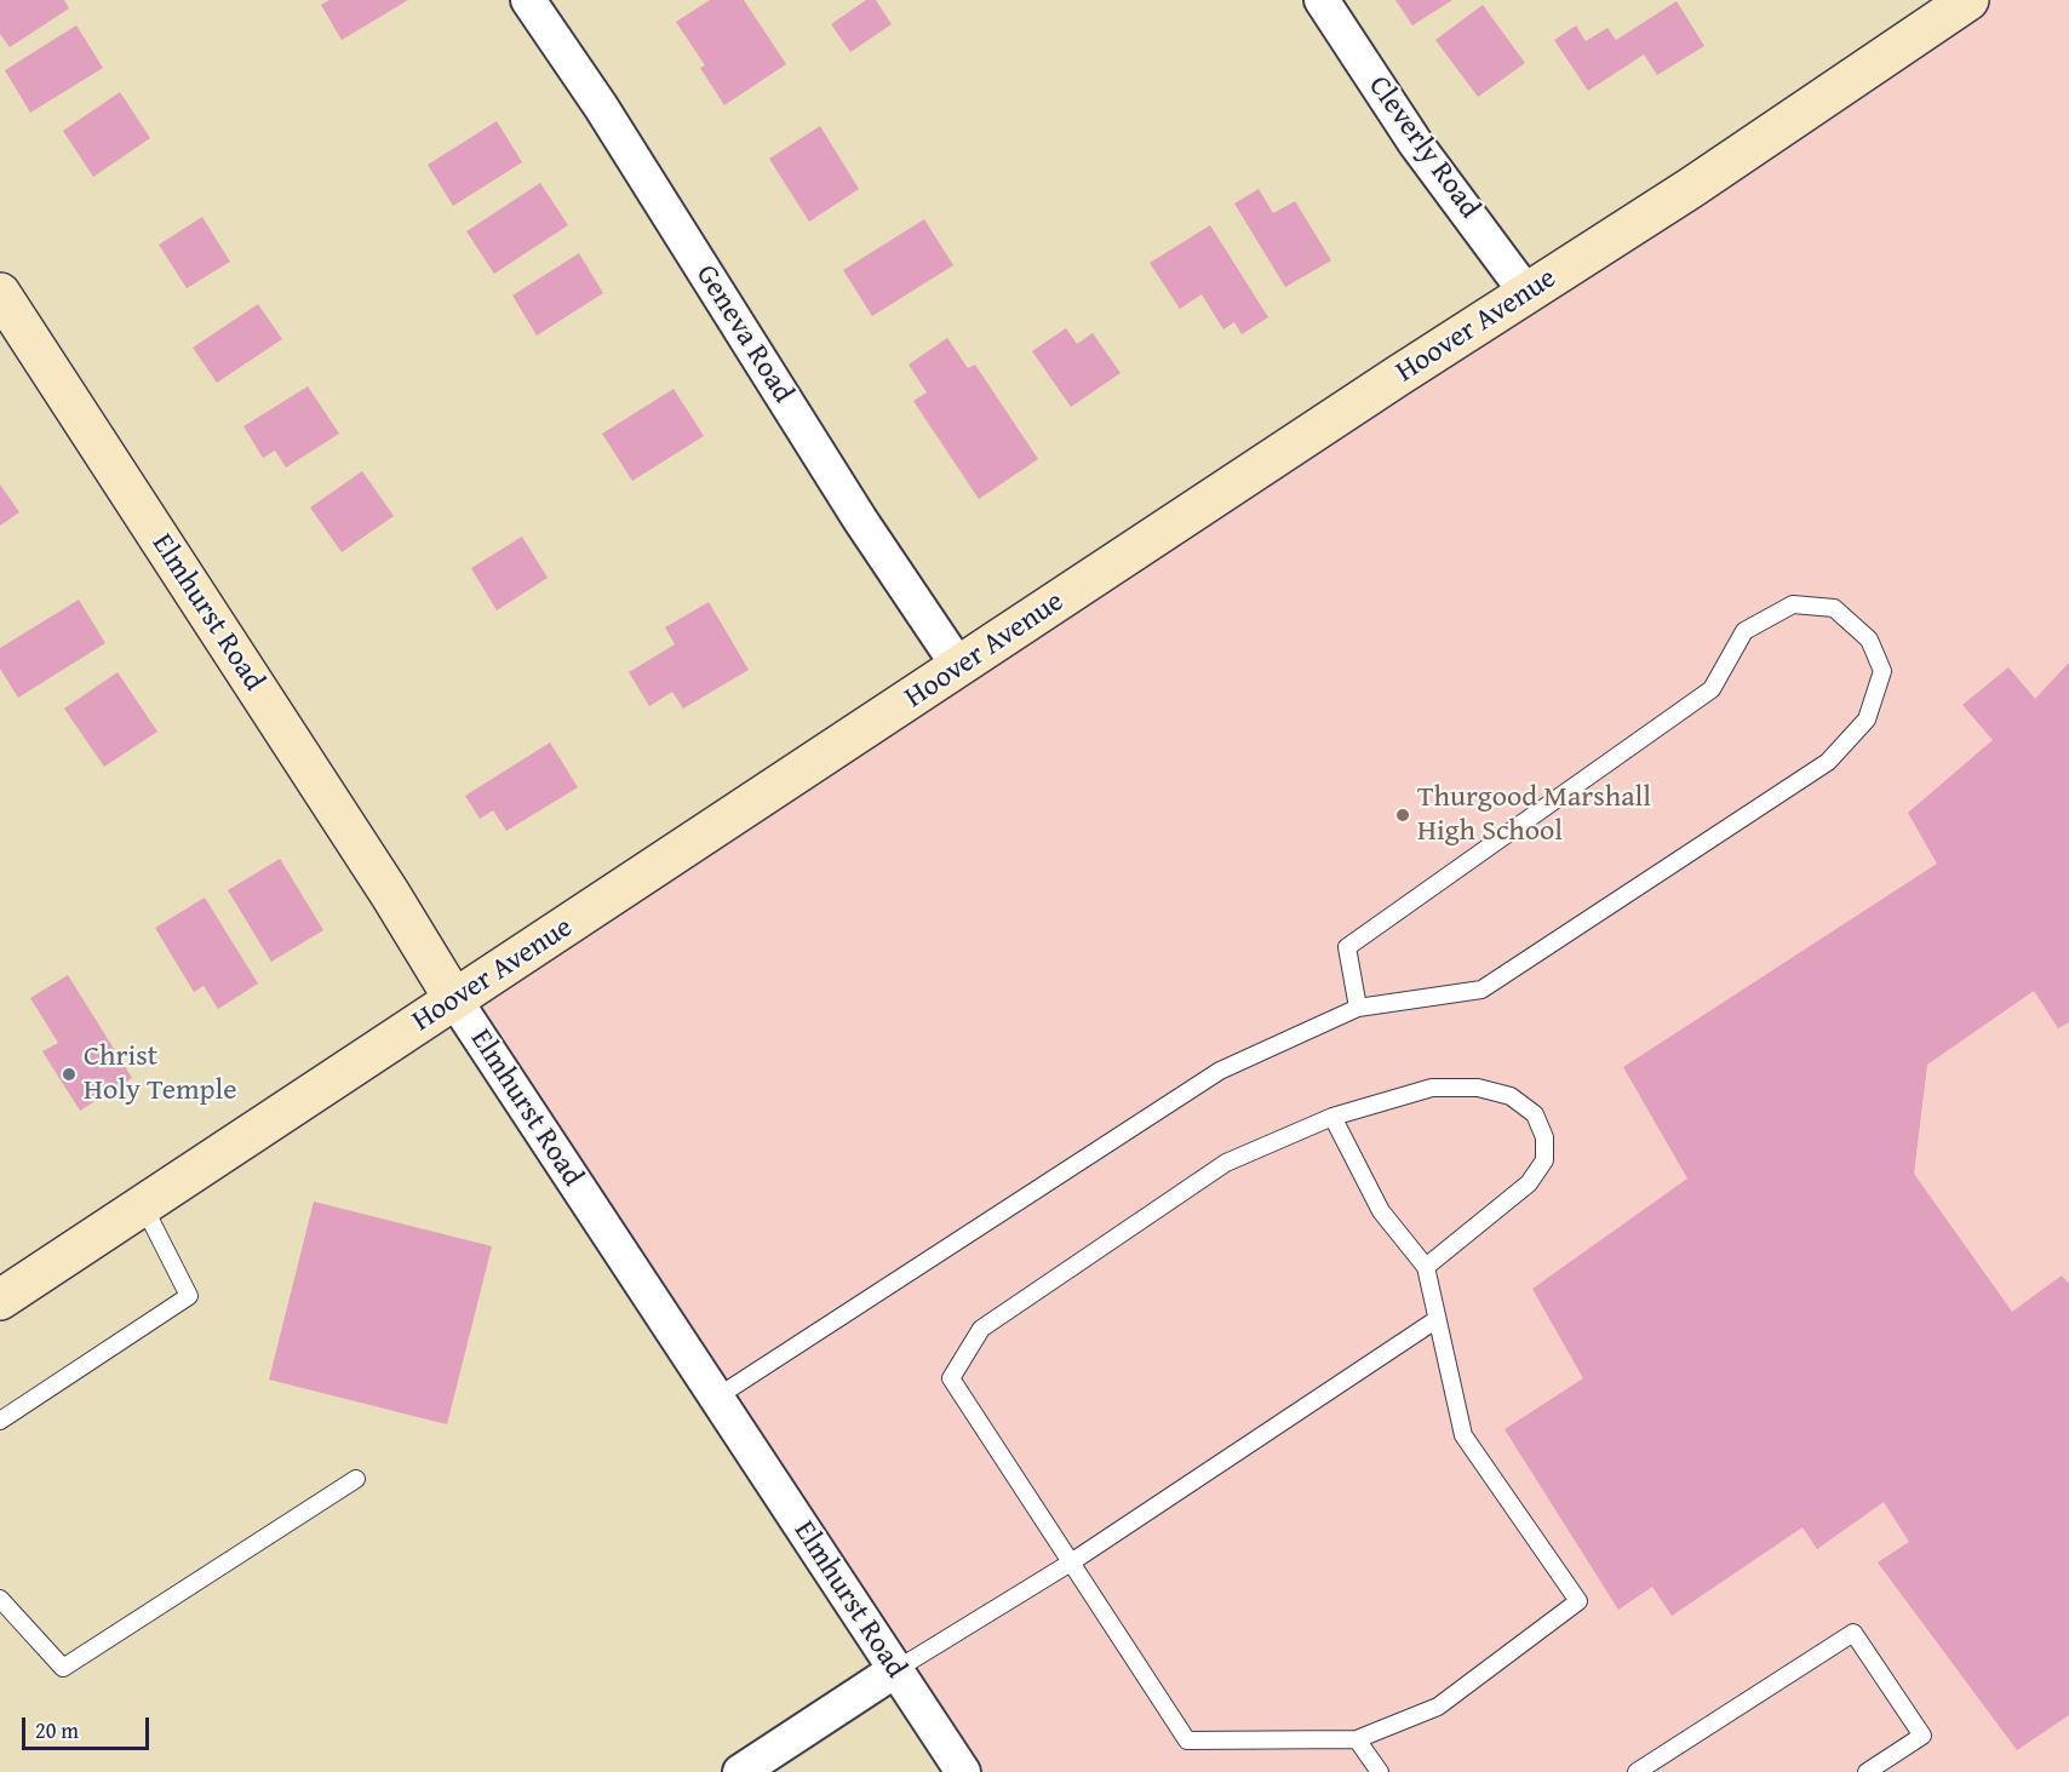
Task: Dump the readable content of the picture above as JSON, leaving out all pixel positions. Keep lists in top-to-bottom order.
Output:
{
  "streets": {
    "street": [
      "Cleverly Road",
      "Hoover Avenue",
      "Geneva Road",
      "Elmhurst Road"
    ]
  },
  "crossings": [
    ["Cleverly Road", "Hoover Avenue"],
    ["Hoover Avenue", "Geneva Road"],
    ["Hoover Avenue", "Elmhurst Road"]
  ],
  "places": ["Thurgood Marshall High School", "Christ Holy Temple"],
  "scale_bar": "20 m"
}
